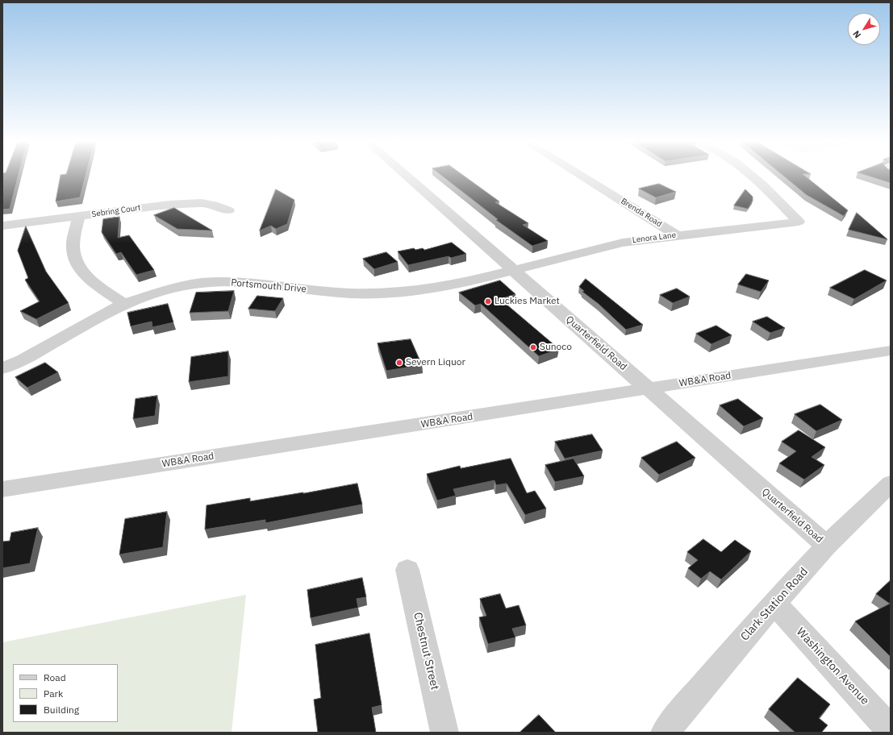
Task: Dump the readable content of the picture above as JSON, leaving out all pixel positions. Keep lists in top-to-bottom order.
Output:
{
  "streets": {
    "street": [
      "Sebring Court",
      "Brenda Road",
      "Lenora Lane",
      "Portsmouth Drive",
      "Quarterfield Road",
      "WB&A Road",
      "Clark Station Road",
      "Chestnut Street",
      "Washington Avenue"
    ]
  },
  "crossings": [
    ["Brenda Road", "Lenora Lane"],
    ["Lenora Lane", "Portsmouth Drive"],
    ["Lenora Lane", "Quarterfield Road"],
    ["Portsmouth Drive", "Quarterfield Road"],
    ["Quarterfield Road", "WB&A Road"],
    ["Quarterfield Road", "Clark Station Road"],
    ["Clark Station Road", "Washington Avenue"]
  ],
  "places": ["Luckies Market", "Sunoco", "Severn Liquor"],
  "legend": ["Road", "Park", "Building"],
  "north": "bottom left"
}
